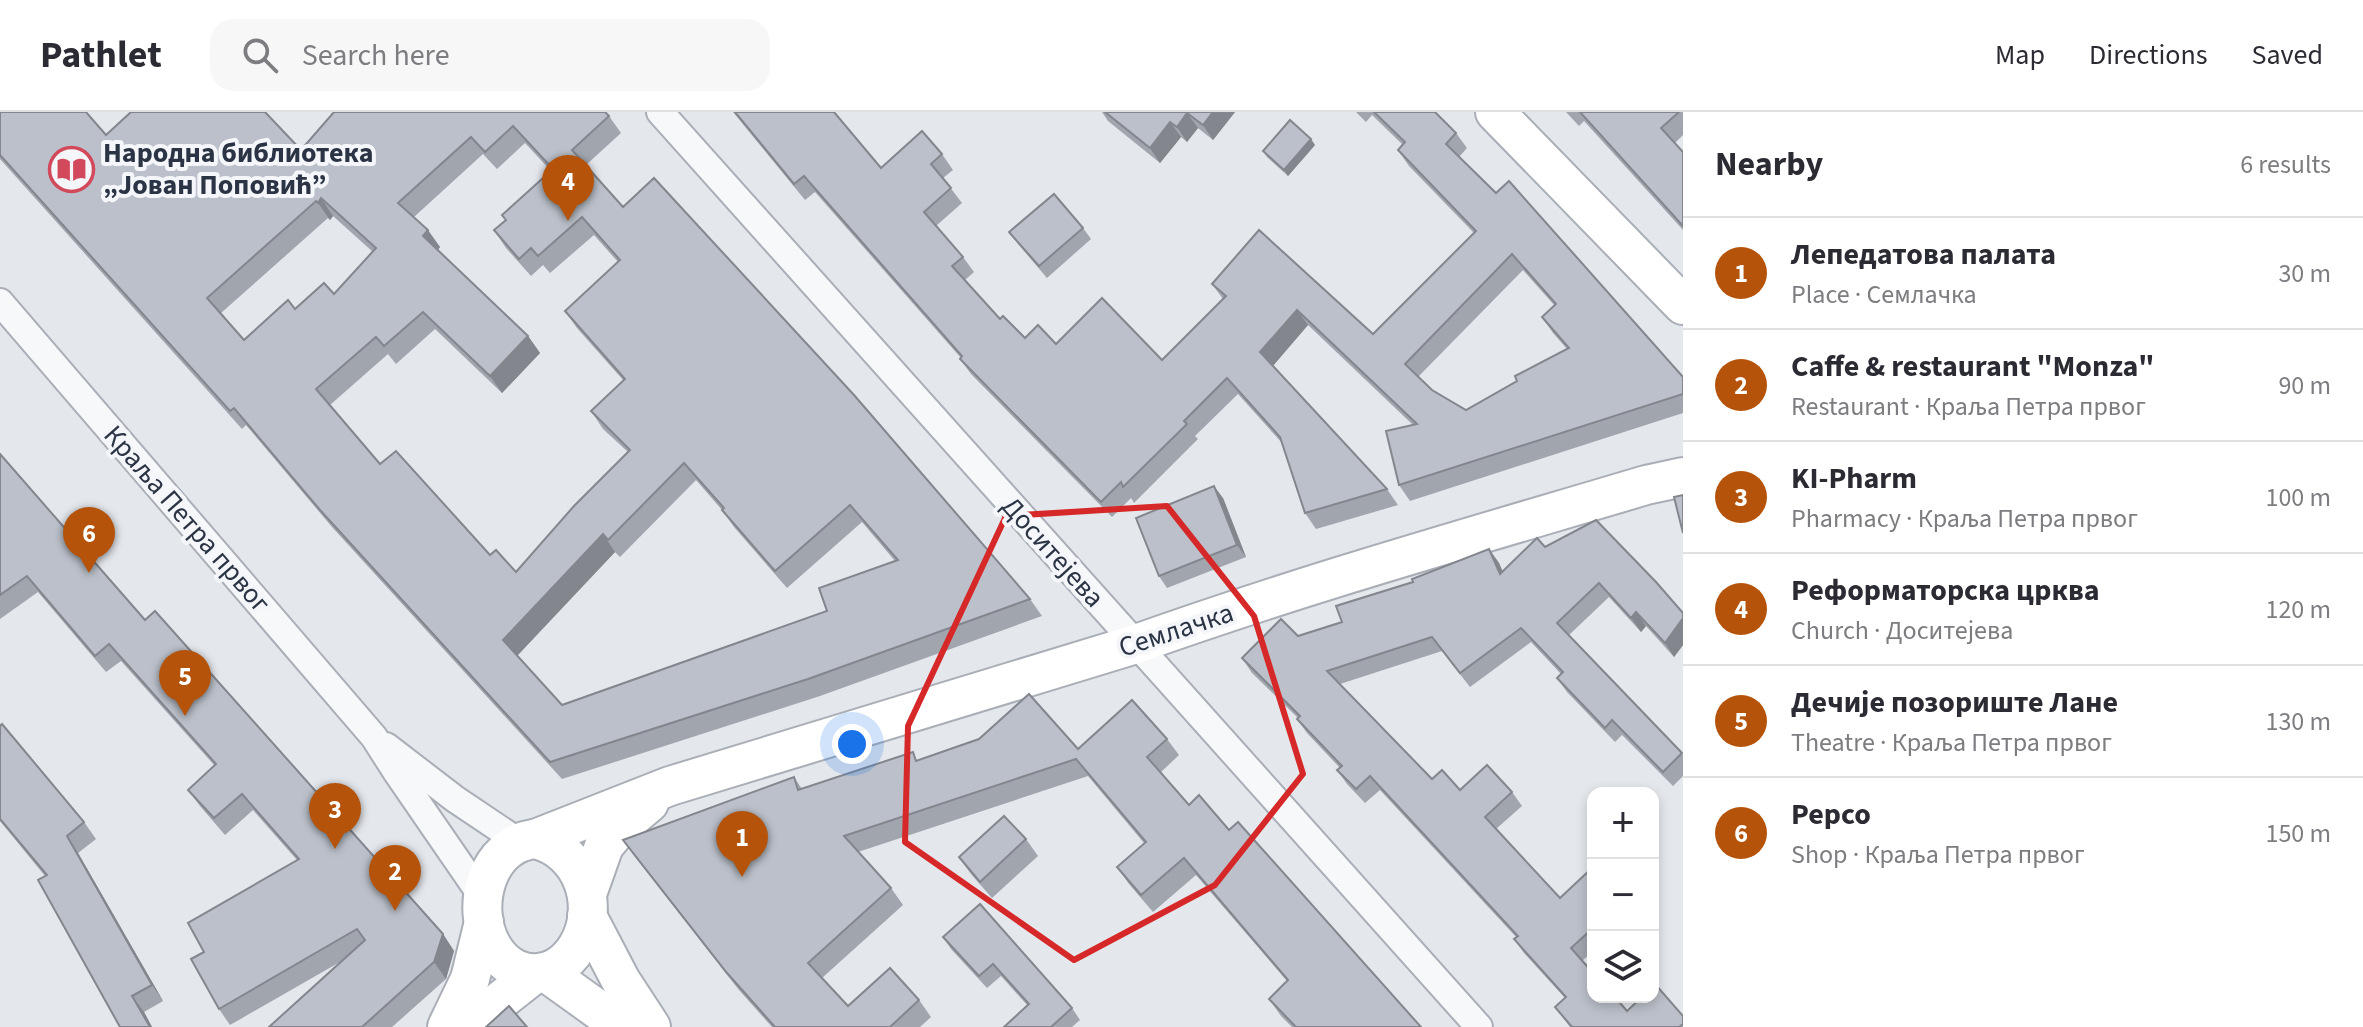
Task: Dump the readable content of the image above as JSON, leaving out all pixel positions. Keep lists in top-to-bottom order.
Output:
{
  "streets": {
    "main road": ["Семлачка"],
    "street": ["Краља Петра првог", "Доситејева"]
  },
  "crossings": [
    ["Краља Петра првог", "Семлачка"],
    ["Доситејева", "Семлачка"]
  ],
  "places": {
    "library": ["Народна библиотека „Јован Поповић”"]
  },
  "page": {
    "header": "Pathlet",
    "search": "Search here",
    "nav": ["Map", "Directions", "Saved"],
    "heading": ["Nearby", "6 results"],
    "pins": [
      "4",
      "6",
      "5",
      "3",
      "1",
      "2"
    ],
    "list": [
      {
        "mark": "1",
        "name": "Лепедатова палата",
        "note": "Place · Семлачка",
        "value": "30 m"
      },
      {
        "mark": "2",
        "name": "Caffe & restaurant \"Monza\"",
        "note": "Restaurant · Краља Петра првог",
        "value": "90 m"
      },
      {
        "mark": "3",
        "name": "KI-Pharm",
        "note": "Pharmacy · Краља Петра првог",
        "value": "100 m"
      },
      {
        "mark": "4",
        "name": "Реформаторска црква",
        "note": "Church · Доситејева",
        "value": "120 m"
      },
      {
        "mark": "5",
        "name": "Дечије позориште Лане",
        "note": "Theatre · Краља Петра првог",
        "value": "130 m"
      },
      {
        "mark": "6",
        "name": "Pepco",
        "note": "Shop · Краља Петра првог",
        "value": "150 m"
      }
    ],
    "map_buttons": ["+", "−"]
  }
}
